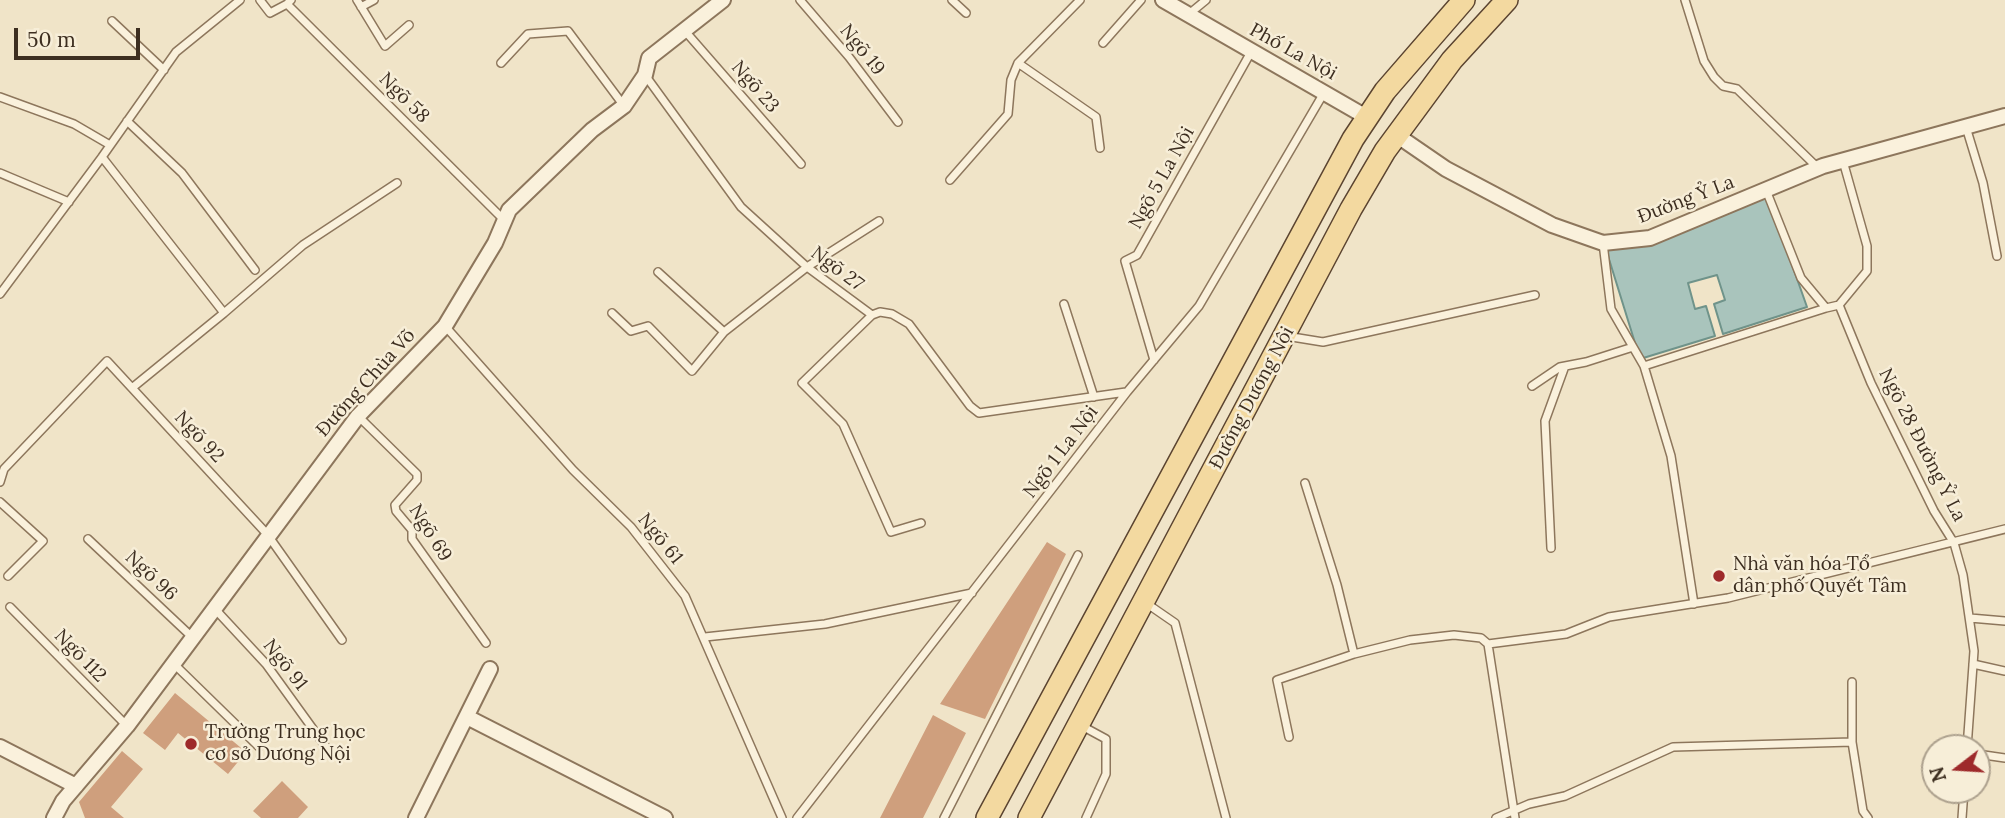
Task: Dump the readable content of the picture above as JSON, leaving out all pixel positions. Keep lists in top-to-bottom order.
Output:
{
  "streets": {
    "main road": ["Đường Dương Nội"],
    "street": ["Phố La Nội", "Đường Ỷ La", "Đường Chùa Võ"],
    "lane": [
      "Ngõ 19",
      "Ngõ 23",
      "Ngõ 58",
      "Ngõ 5 La Nội",
      "Ngõ 27",
      "Ngõ 92",
      "Ngõ 28 Đường Ỷ La",
      "Ngõ 1 La Nội",
      "Ngõ 69",
      "Ngõ 61",
      "Ngõ 96",
      "Ngõ 112",
      "Ngõ 91"
    ]
  },
  "crossings": [
    ["Phố La Nội", "Ngõ 5 La Nội"],
    ["Phố La Nội", "Đường Dương Nội"],
    ["Phố La Nội", "Ngõ 1 La Nội"],
    ["Ngõ 23", "Đường Chùa Võ"],
    ["Ngõ 58", "Đường Chùa Võ"],
    ["Ngõ 5 La Nội", "Ngõ 1 La Nội"],
    ["Đường Ỷ La", "Đường Dương Nội"],
    ["Ngõ 27", "Đường Chùa Võ"],
    ["Đường Chùa Võ", "Ngõ 92"],
    ["Đường Chùa Võ", "Ngõ 69"],
    ["Đường Chùa Võ", "Ngõ 61"],
    ["Đường Chùa Võ", "Ngõ 96"],
    ["Đường Chùa Võ", "Ngõ 112"],
    ["Đường Chùa Võ", "Ngõ 91"]
  ],
  "places": ["Nhà văn hóa Tổ dân phố Quyết Tâm", "Trường Trung học cơ sở Dương Nội"],
  "scale_bar": "50 m",
  "north": "left"
}
